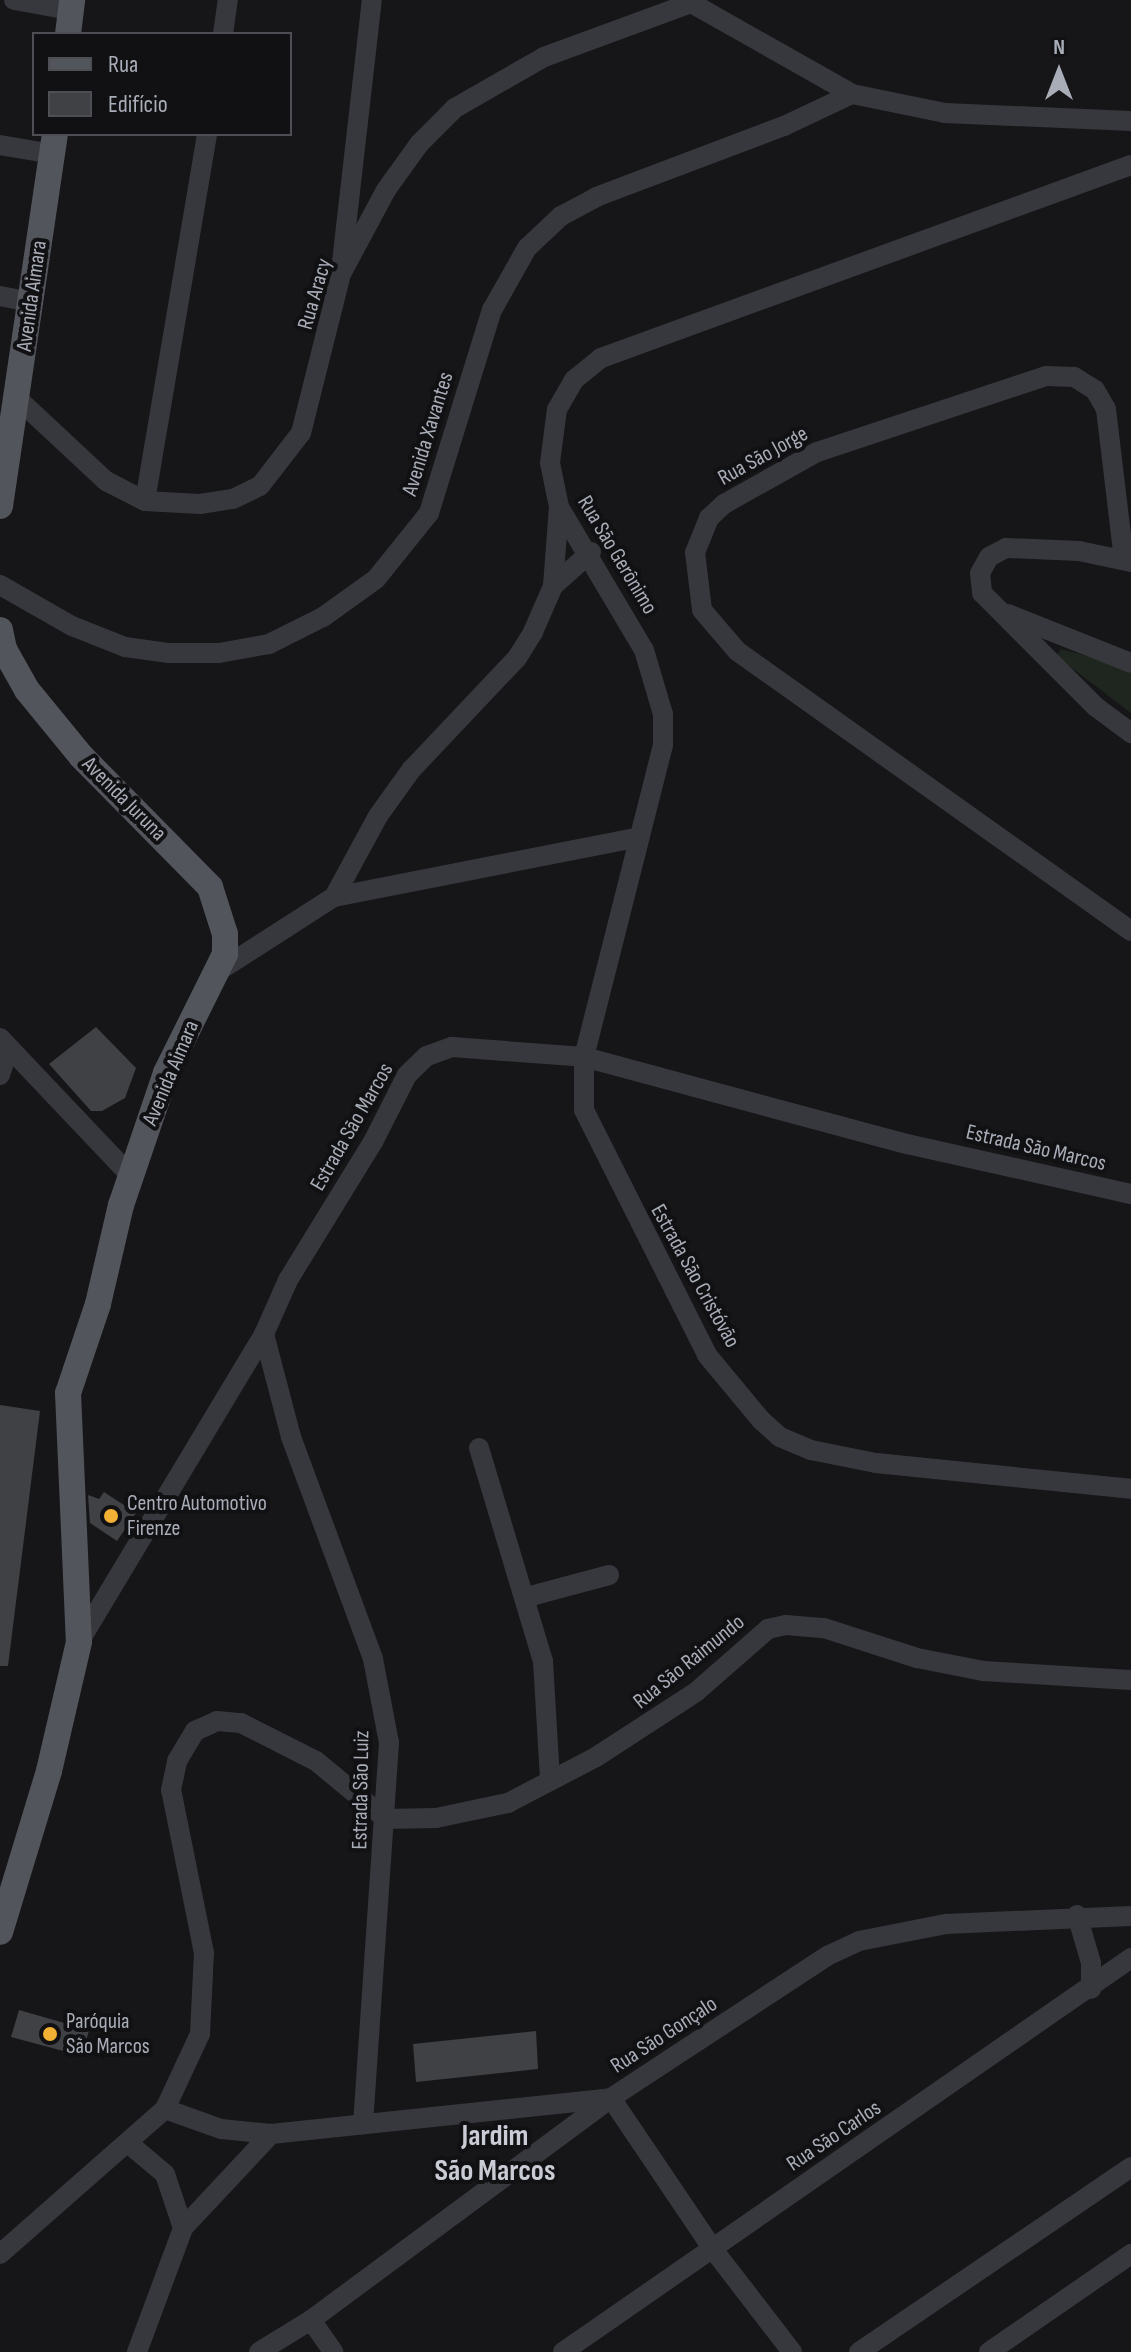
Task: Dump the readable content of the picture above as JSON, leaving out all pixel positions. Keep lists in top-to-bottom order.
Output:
{
  "streets": {
    "main road": ["Avenida Aimara", "Avenida Juruna"],
    "street": [
      "Rua Aracy",
      "Avenida Xavantes",
      "Rua São Jorge",
      "Rua São Gerônimo",
      "Estrada São Marcos",
      "Estrada São Cristóvão",
      "Rua São Raimundo",
      "Estrada São Luiz",
      "Rua São Gonçalo",
      "Rua São Carlos"
    ]
  },
  "crossings": [
    ["Rua Aracy", "Avenida Aimara"],
    ["Avenida Aimara", "Avenida Juruna"],
    ["Avenida Aimara", "Estrada São Marcos"],
    ["Rua São Gerônimo", "Estrada São Marcos"],
    ["Rua São Gerônimo", "Estrada São Cristóvão"],
    ["Estrada São Marcos", "Estrada São Cristóvão"],
    ["Estrada São Marcos", "Estrada São Luiz"],
    ["Rua São Raimundo", "Estrada São Luiz"],
    ["Estrada São Luiz", "Rua São Gonçalo"]
  ],
  "districts": ["Jardim São Marcos"],
  "places": ["Centro Automotivo Firenze", "Paróquia São Marcos"],
  "legend": ["Rua", "Edifício"],
  "north": "top"
}
